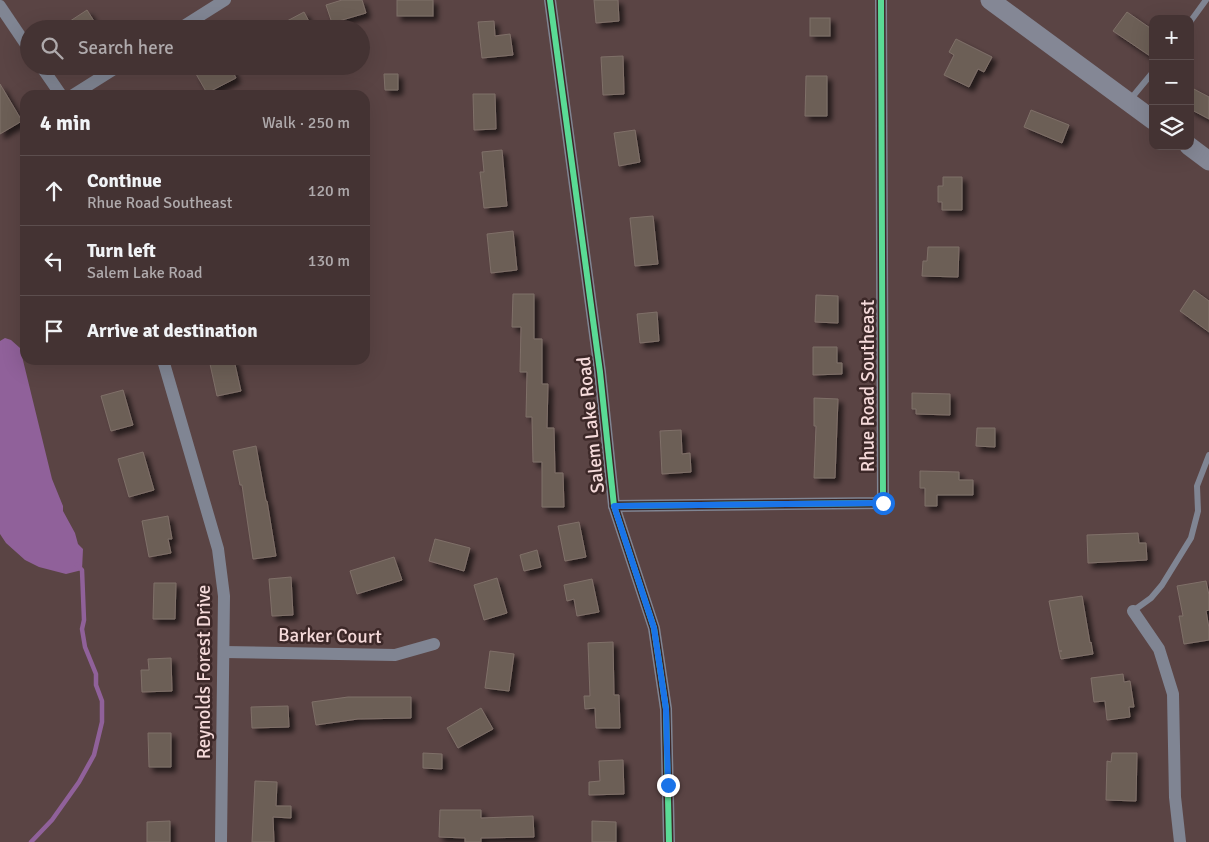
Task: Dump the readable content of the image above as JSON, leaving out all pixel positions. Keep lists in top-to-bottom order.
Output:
{
  "streets": {
    "street": [
      "Rhue Road Southeast",
      "Salem Lake Road",
      "Barker Court",
      "Reynolds Forest Drive"
    ]
  },
  "crossings": [
    ["Rhue Road Southeast", "Salem Lake Road"],
    ["Barker Court", "Reynolds Forest Drive"]
  ],
  "page": {
    "map_buttons": ["+", "−"],
    "search": "Search here",
    "heading": ["4 min", "Walk · 250 m"],
    "list": [
      ["Continue", "Rhue Road Southeast", "120 m"],
      ["Turn left", "Salem Lake Road", "130 m"],
      "Arrive at destination"
    ]
  }
}
